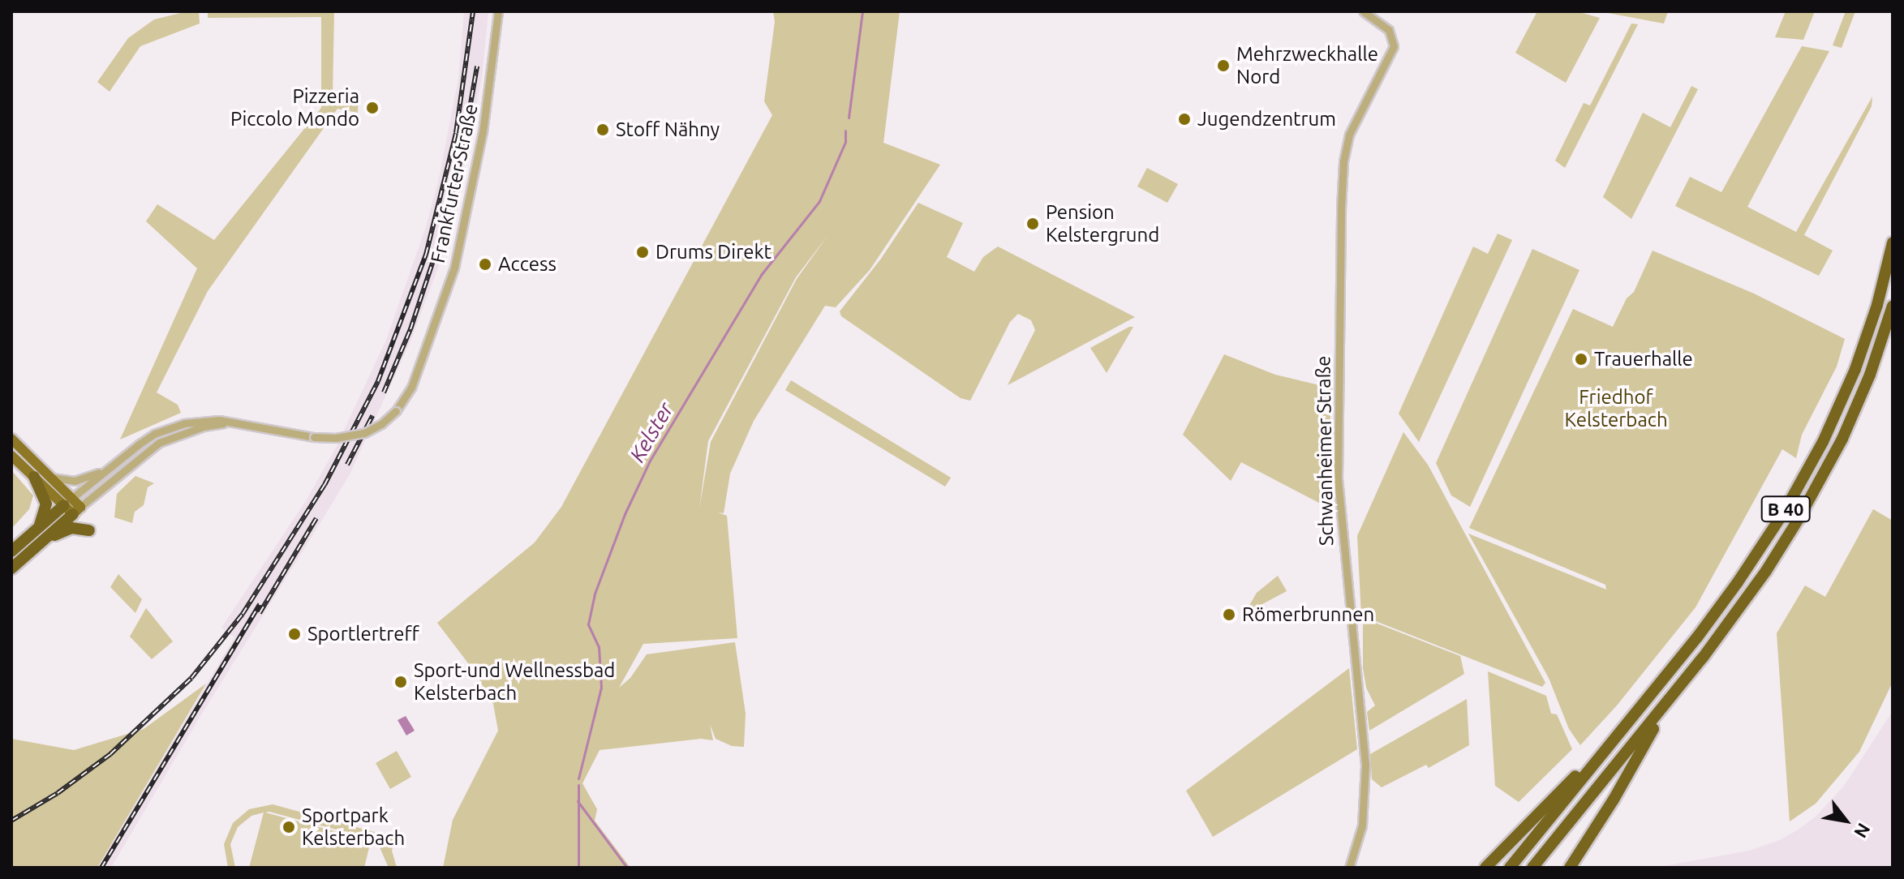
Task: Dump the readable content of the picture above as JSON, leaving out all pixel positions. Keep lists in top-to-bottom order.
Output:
{
  "streets": {
    "highway": ["B 40"],
    "street": ["Frankfurter Straße", "Schwanheimer Straße"]
  },
  "water": ["Kelster"],
  "parks": ["Friedhof Kelsterbach"],
  "places": [
    "Mehrzweckhalle Nord",
    "Pizzeria Piccolo Mondo",
    "Jugendzentrum",
    "Stoff Nähny",
    "Pension Kelstergrund",
    "Drums Direkt",
    "Access",
    "Trauerhalle",
    "Römerbrunnen",
    "Sportlertreff",
    "Sport-und Wellnessbad Kelsterbach",
    "Sportpark Kelsterbach"
  ],
  "north": "bottom right"
}
